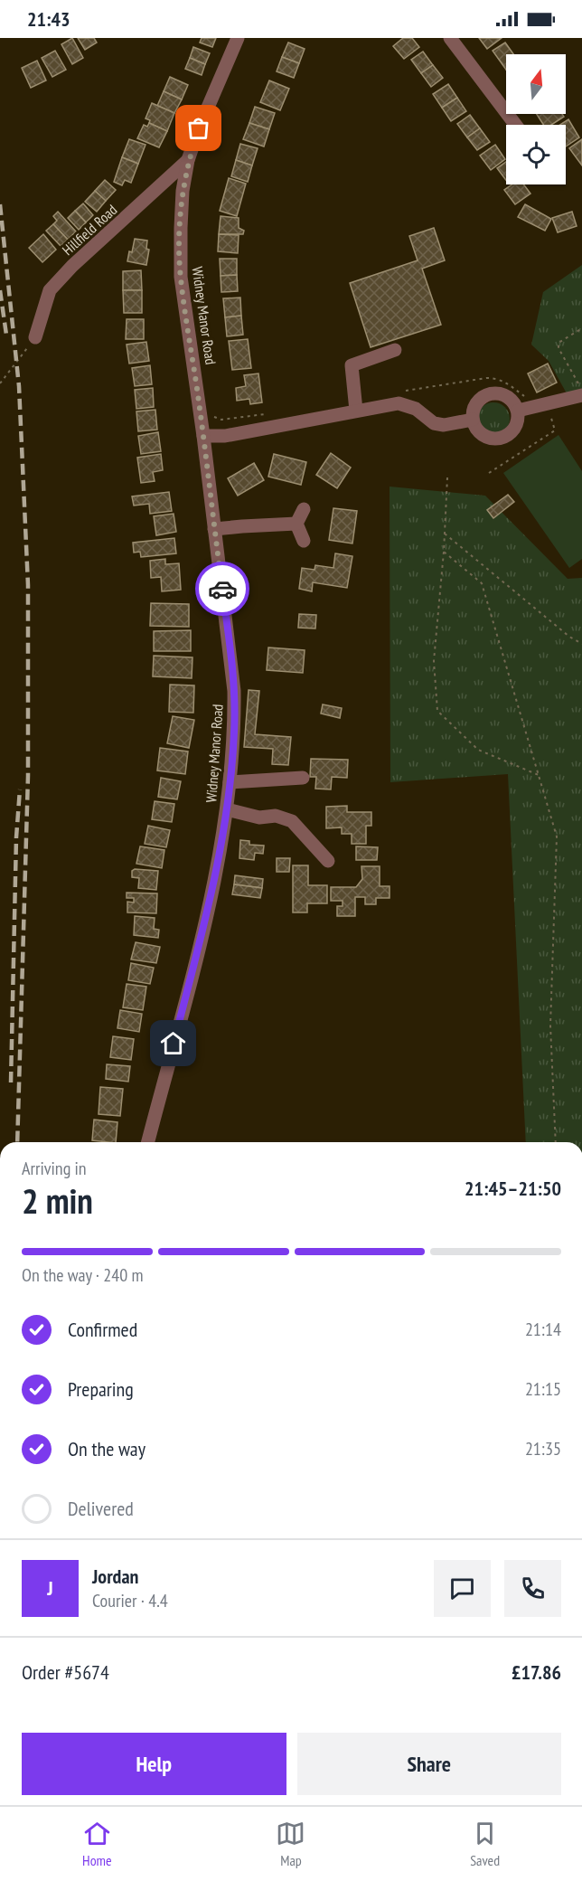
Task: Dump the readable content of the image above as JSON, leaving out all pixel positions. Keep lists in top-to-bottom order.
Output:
{
  "streets": {
    "street": ["Hillfield Road", "Widney Manor Road"]
  },
  "crossings": [
    ["Hillfield Road", "Widney Manor Road"]
  ],
  "north": "top",
  "page": {
    "status": "21:43",
    "heading": ["2 min", "Arriving in", "21:45–21:50"],
    "panel": [
      "Jordan",
      "Courier · 4.4",
      "Order #5674",
      "£17.86"
    ],
    "bar": "On the way · 240 m",
    "list": [
      ["Confirmed", "21:14"],
      ["Preparing", "21:15"],
      ["On the way", "21:35"],
      "Delivered"
    ],
    "round": "J",
    "buttons": ["Help", "Share"],
    "tabs": ["Home", "Map", "Saved"]
  }
}
